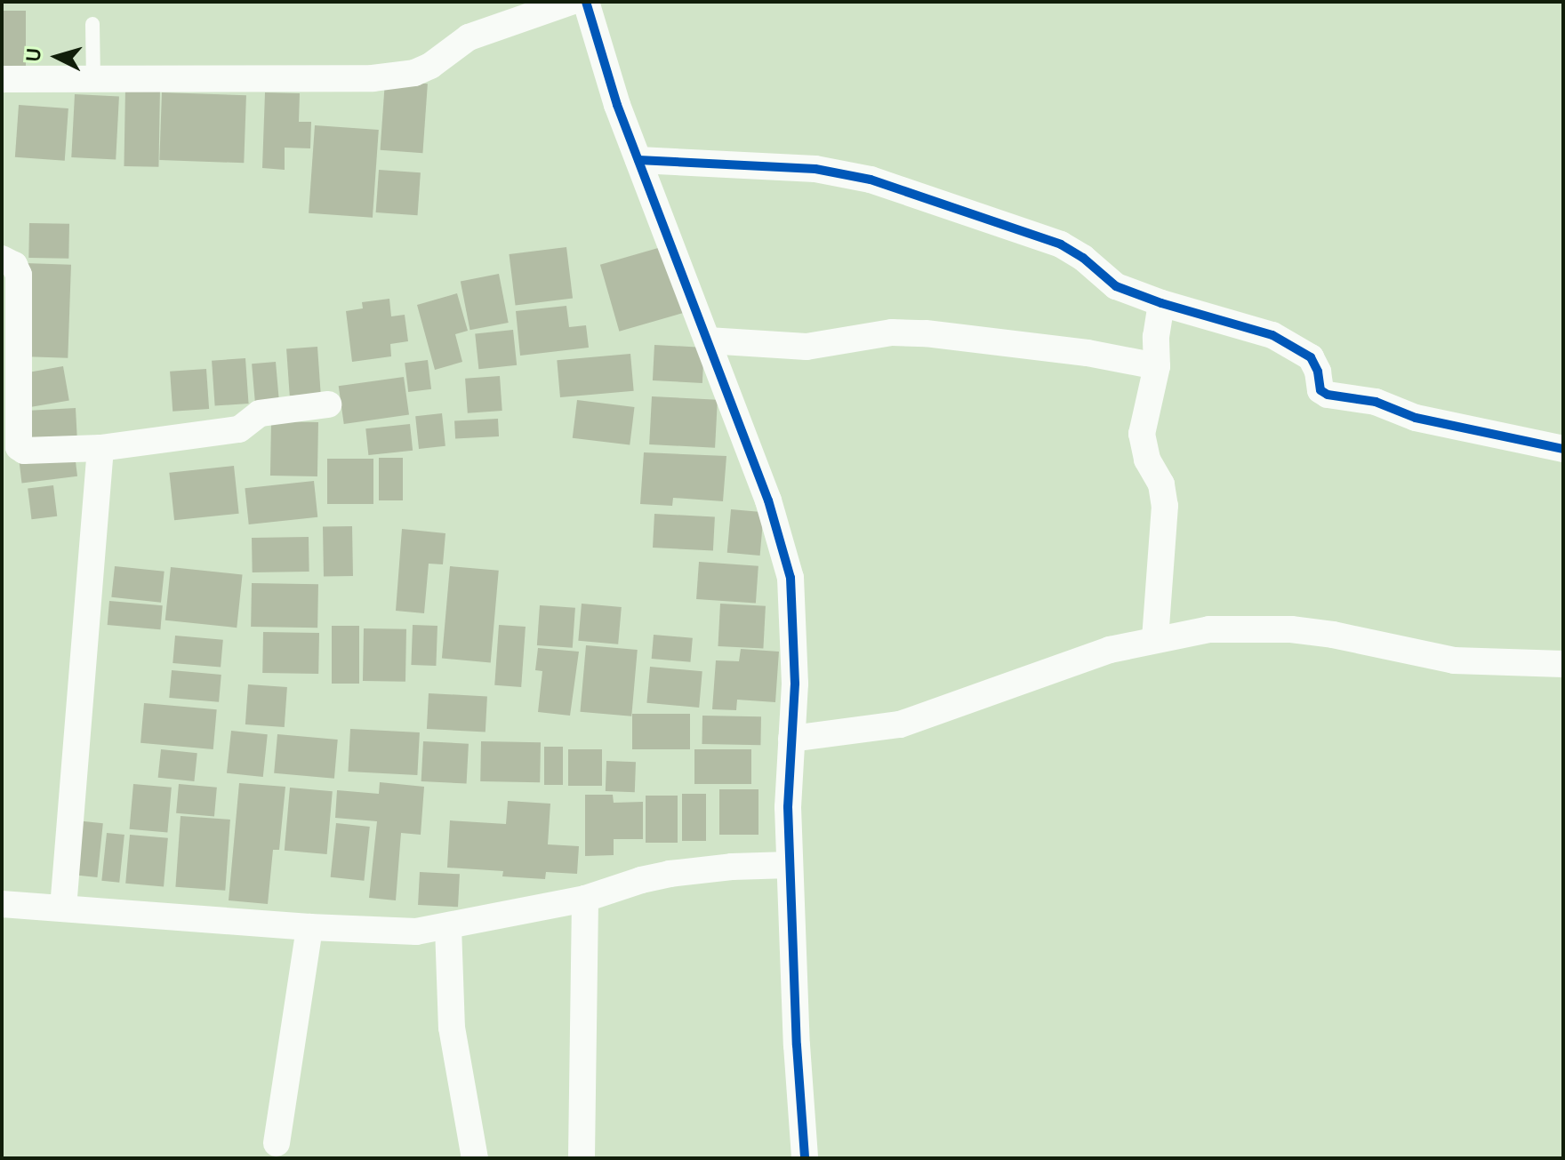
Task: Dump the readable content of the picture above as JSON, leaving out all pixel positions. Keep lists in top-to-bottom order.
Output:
{
  "north": "left"
}
